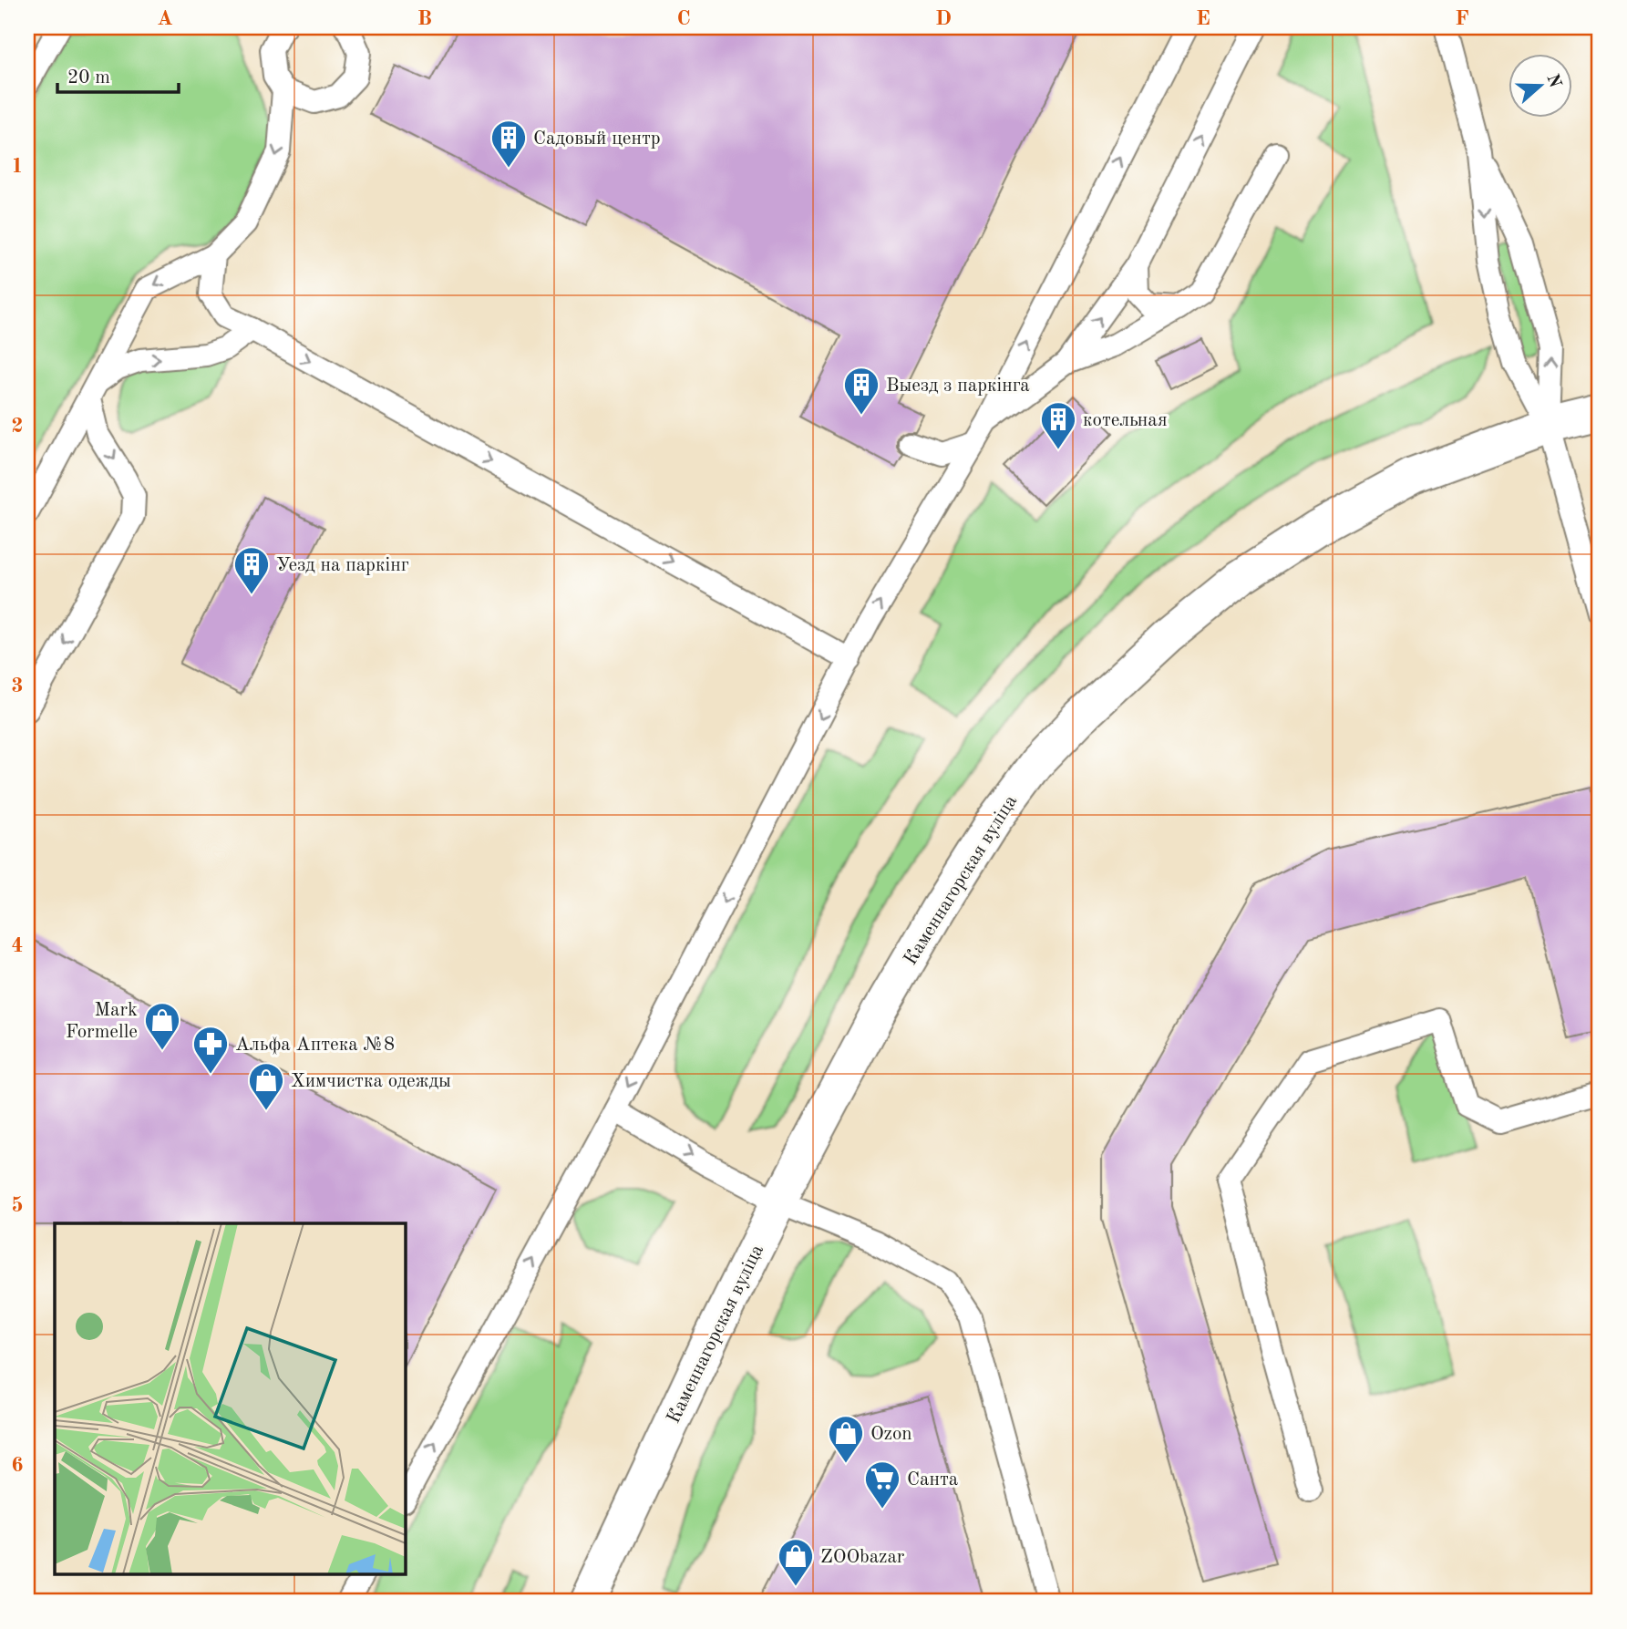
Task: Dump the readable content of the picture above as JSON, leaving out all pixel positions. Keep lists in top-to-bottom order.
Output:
{
  "streets": {
    "main road": ["Каменнагорская вуліца"]
  },
  "places": {
    "building": [
      "Садовый центр",
      "Выезд з паркінга",
      "котельная",
      "Уезд на паркінг"
    ],
    "shop": [
      "Mark Formelle",
      "Химчистка одежды",
      "Ozon",
      "ZOObazar"
    ],
    "pharmacy": ["Альфа Аптека №8"],
    "supermarket": ["Санта"]
  },
  "scale_bar": "20 m",
  "north": "right",
  "grid": {
    "columns": [
      "A",
      "B",
      "C",
      "D",
      "E",
      "F"
    ],
    "rows": [
      "1",
      "2",
      "3",
      "4",
      "5",
      "6"
    ]
  }
}
